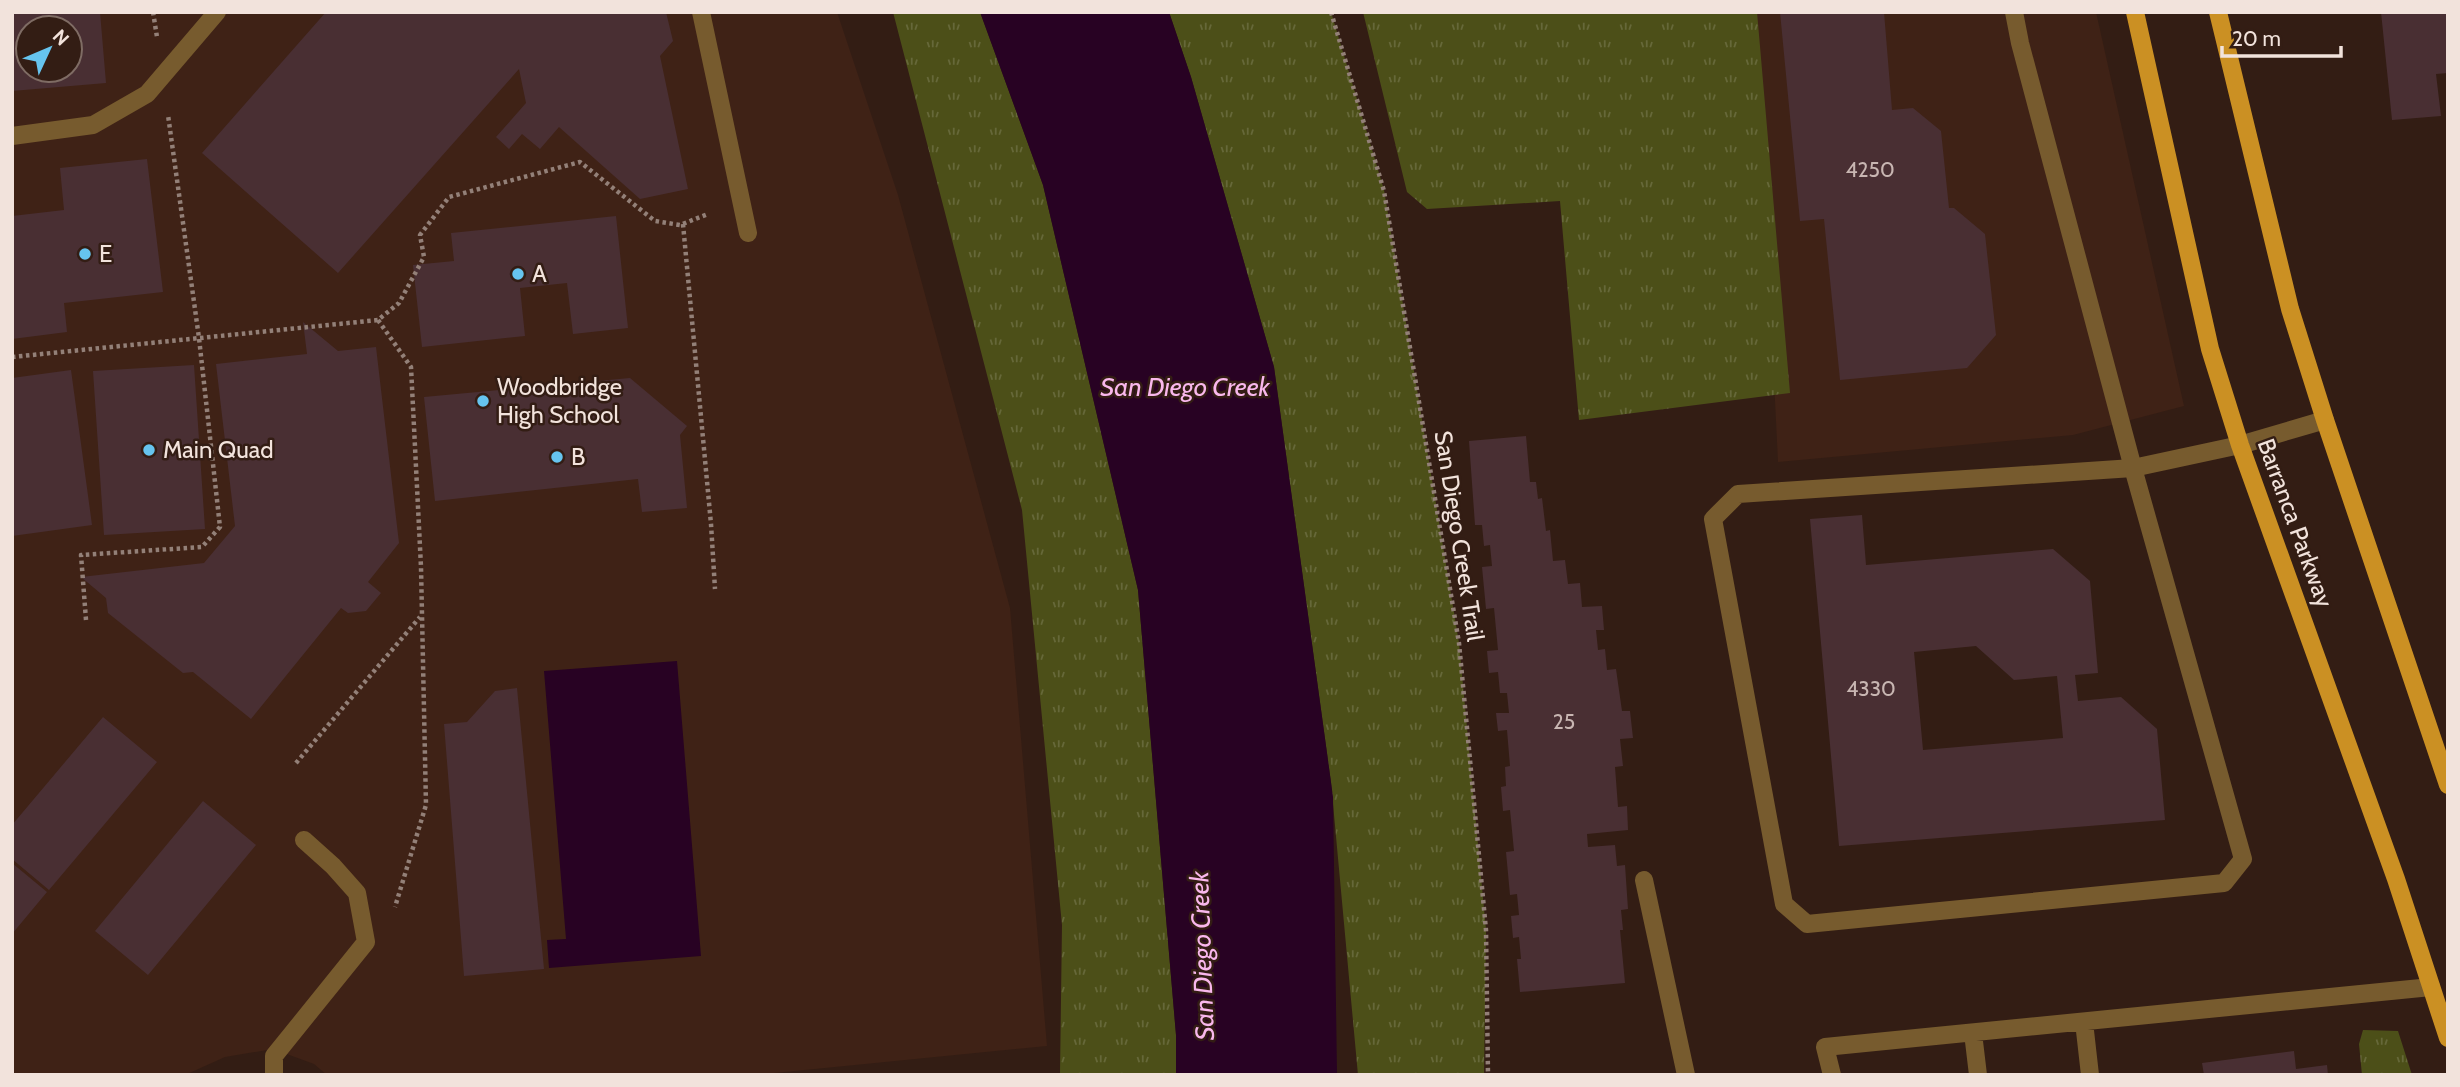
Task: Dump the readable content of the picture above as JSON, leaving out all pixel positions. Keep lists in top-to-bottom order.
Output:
{
  "streets": {
    "main road": ["Barranca Parkway"],
    "path": ["San Diego Creek Trail"]
  },
  "water": ["San Diego Creek"],
  "places": [
    "E",
    "A",
    "Woodbridge High School",
    "Main Quad",
    "B"
  ],
  "house_numbers": ["4250", "4330", "25"],
  "scale_bar": "20 m",
  "north": "top right"
}
